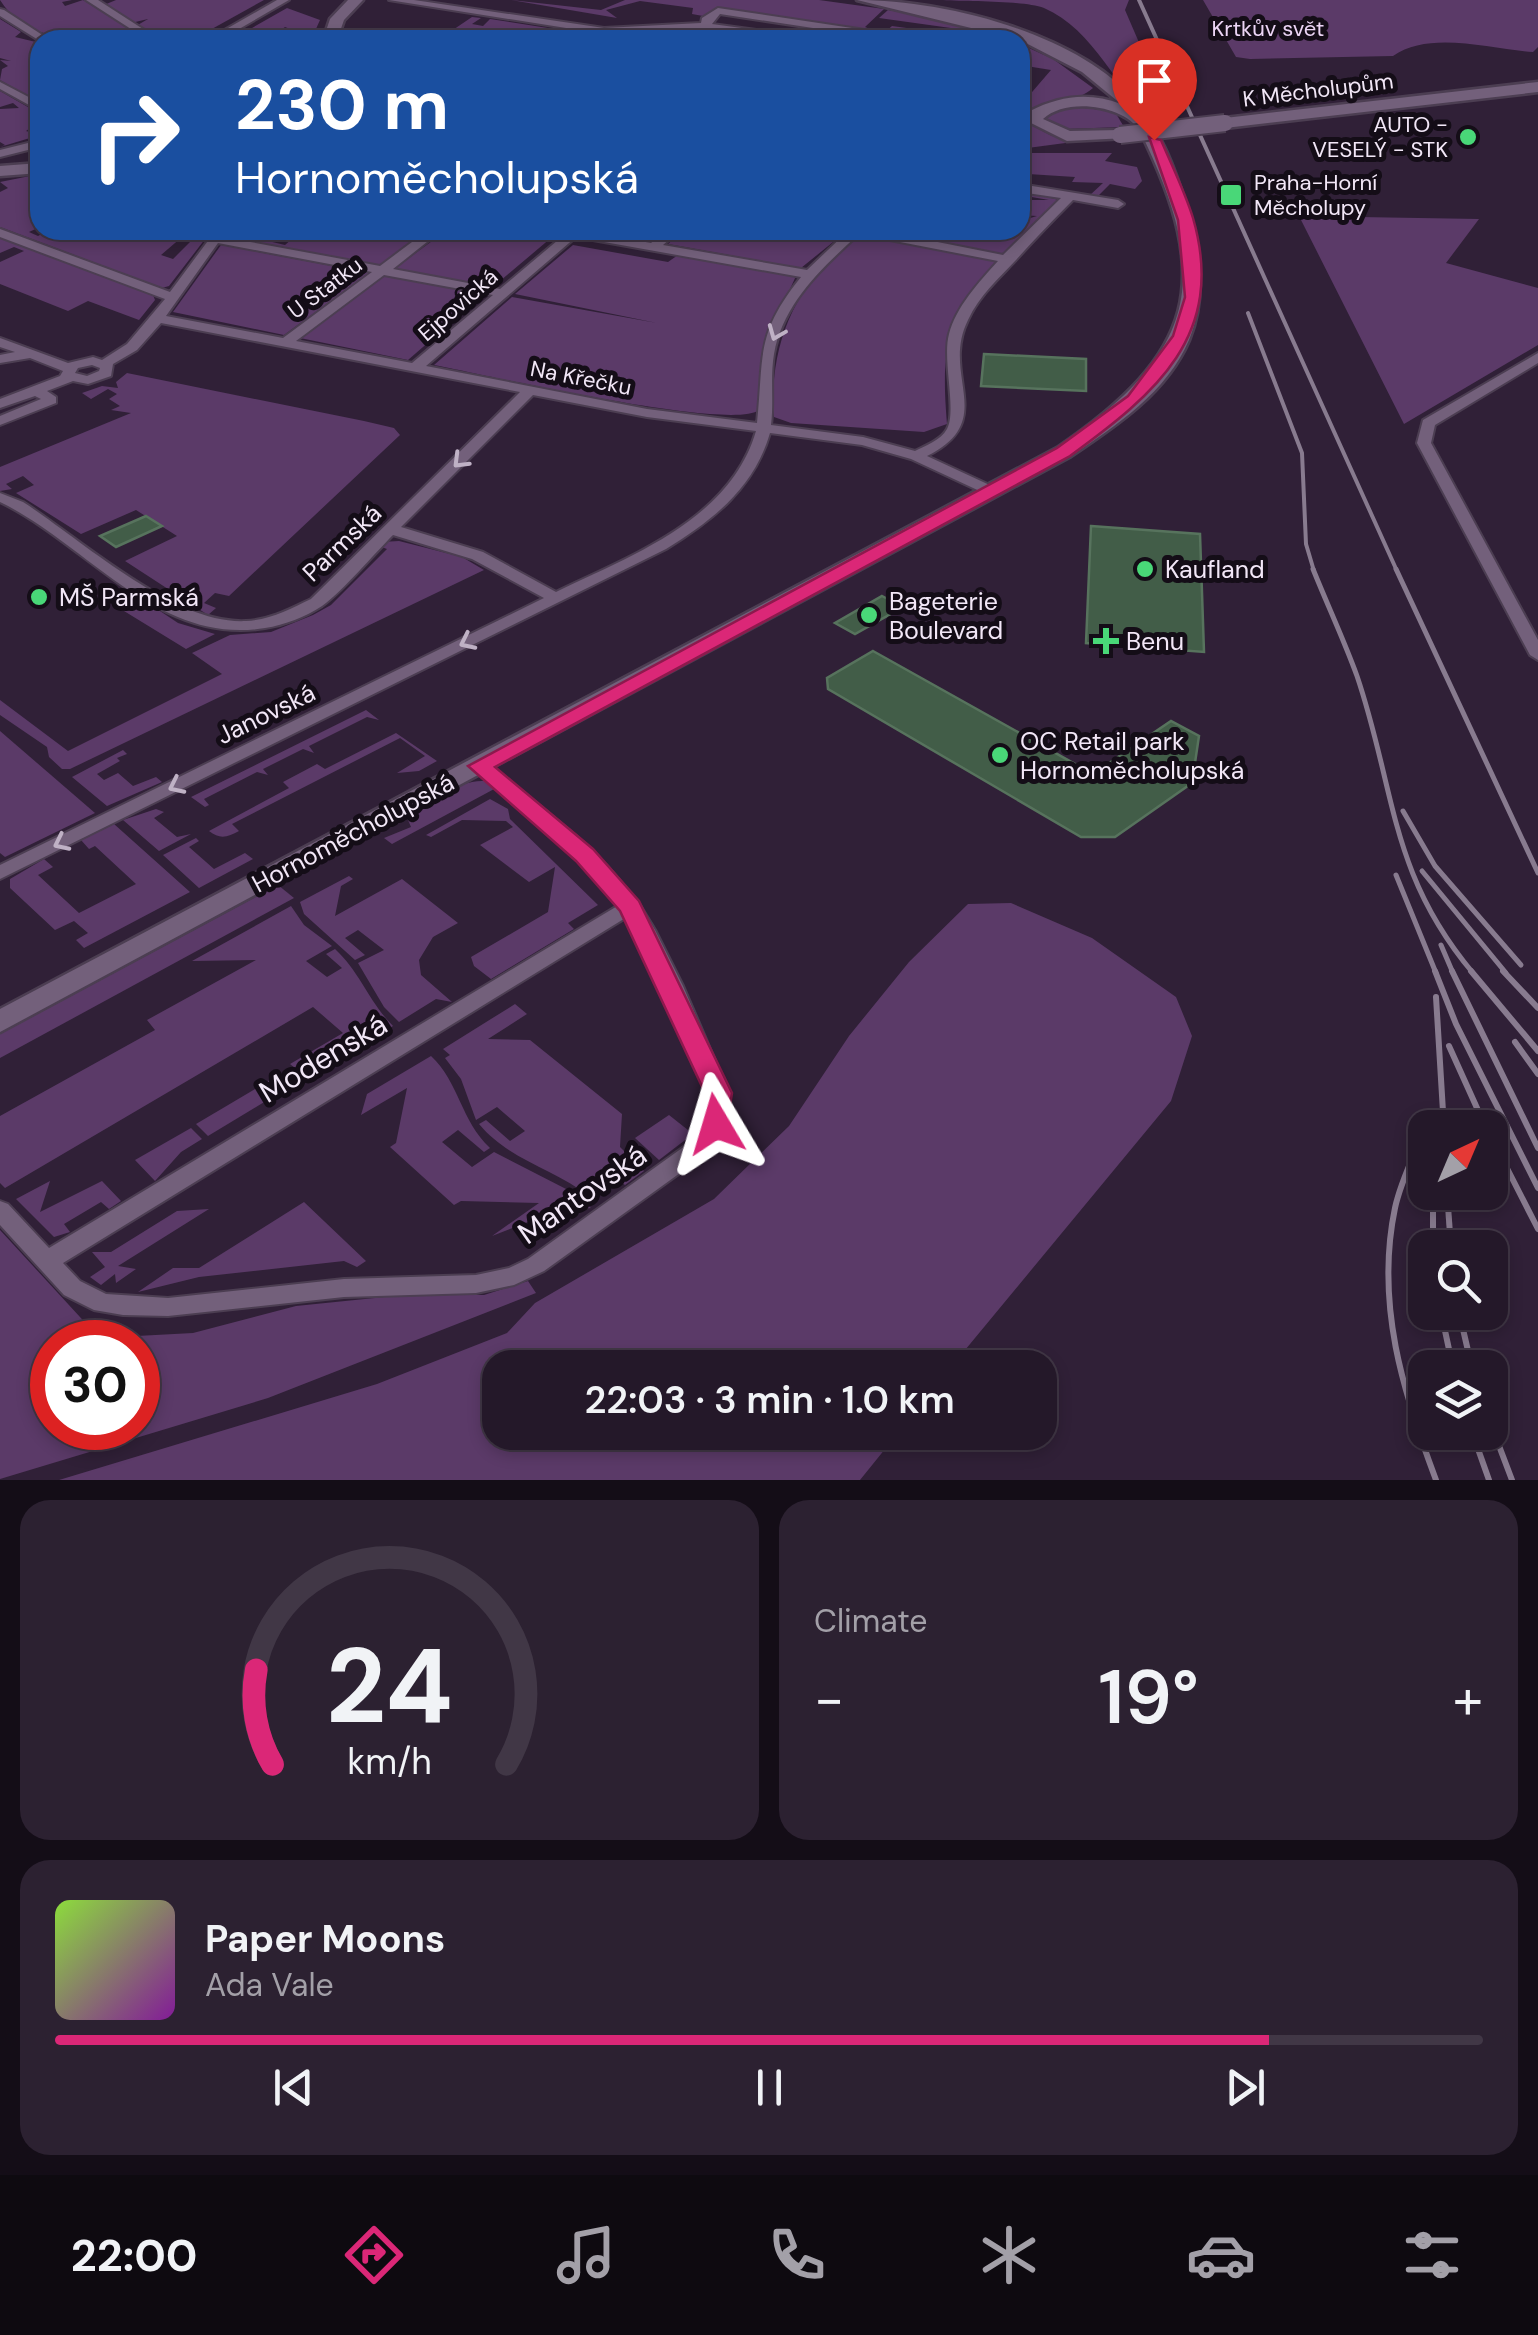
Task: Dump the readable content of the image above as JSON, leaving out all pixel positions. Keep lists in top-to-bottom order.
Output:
{
  "streets": {
    "street": [
      "K Měcholupům",
      "U Statku",
      "Ejpovická",
      "Na Křečku",
      "Parmská",
      "Janovská",
      "Hornoměcholupská",
      "Modenská",
      "Mantovská"
    ]
  },
  "crossings": [
    ["K Měcholupům", "Hornoměcholupská"],
    ["U Statku", "Na Křečku"],
    ["Ejpovická", "Na Křečku"],
    ["Na Křečku", "Parmská"],
    ["Na Křečku", "Janovská"],
    ["Na Křečku", "Hornoměcholupská"],
    ["Hornoměcholupská", "Mantovská"],
    ["Modenská", "Mantovská"]
  ],
  "one_way": ["Janovská"],
  "parks": ["Krtkův svět"],
  "places": {
    "other": [
      "AUTO - VESELÝ - STK",
      "Kaufland",
      "MŠ Parmská",
      "Bageterie Boulevard",
      "OC Retail park Hornoměcholupská"
    ],
    "transit": ["Praha-Horní Měcholupy"],
    "health": ["Benu"]
  },
  "north": "top right",
  "page": {
    "turn": ["230 m", "Hornoměcholupská"],
    "limit": "30",
    "trip": "22:03 · 3 min · 1.0 km",
    "tile": "Climate",
    "heat": ["−", "19°", "+"],
    "song": ["Paper Moons", "Ada Vale"],
    "tabs": "22:00",
    "gauge": ["24", "km/h"]
  }
}
